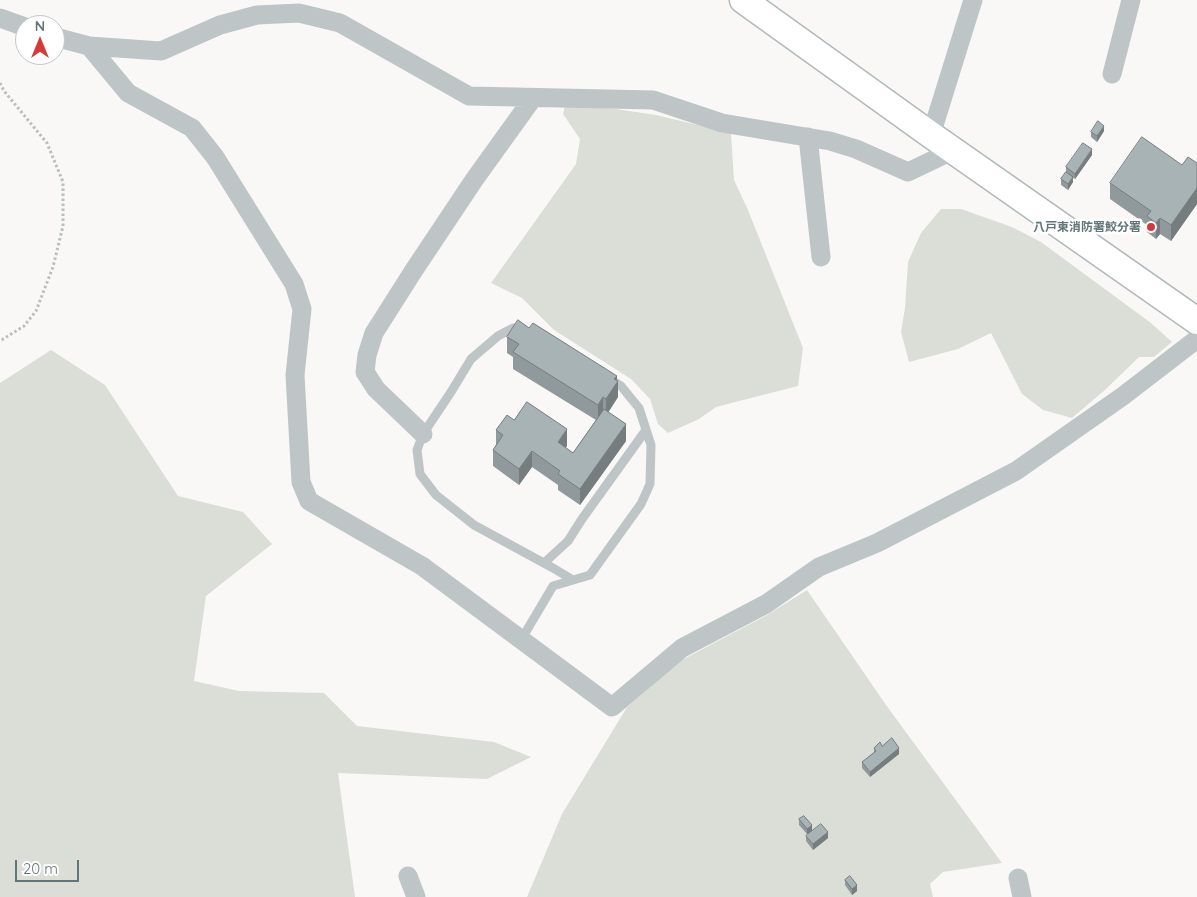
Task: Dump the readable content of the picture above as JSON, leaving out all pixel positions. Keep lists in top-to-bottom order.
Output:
{
  "places": ["八戸東消防署鮫分署"],
  "scale_bar": "20 m",
  "north": "top"
}
